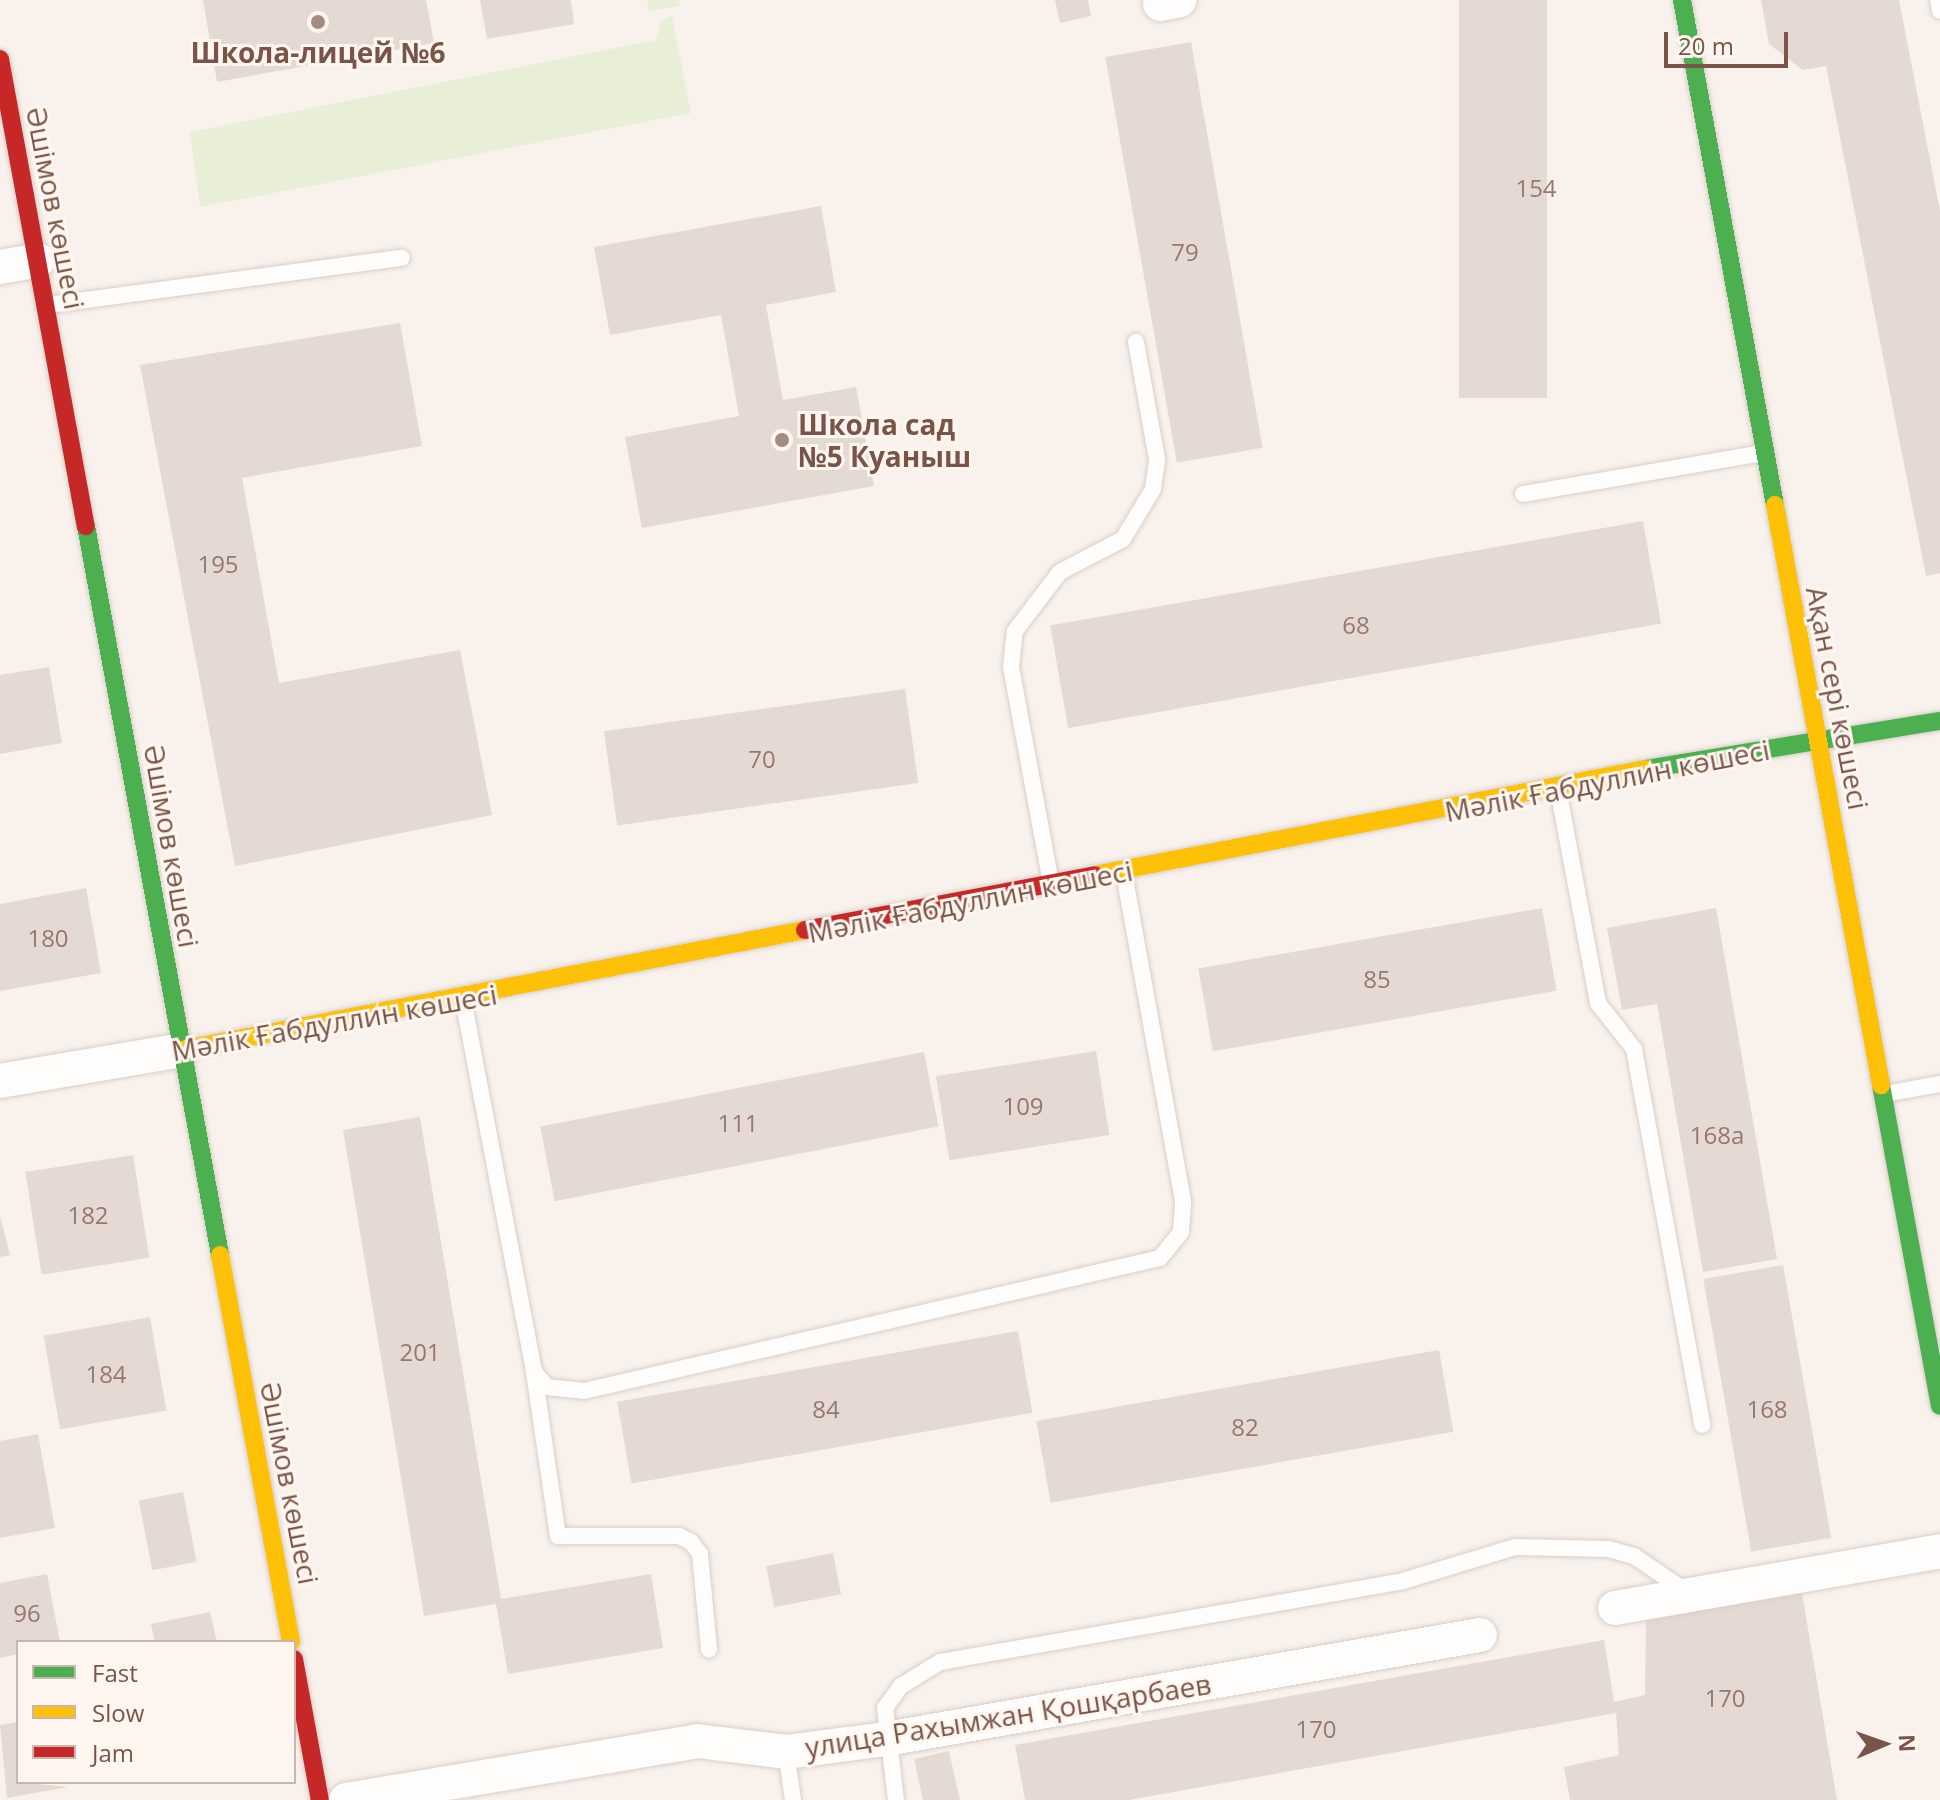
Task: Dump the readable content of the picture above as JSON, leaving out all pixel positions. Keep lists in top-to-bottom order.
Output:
{
  "streets": {
    "street": [
      "Әшімов көшесі",
      "Ақан сері көшесі",
      "Мәлік Ғабдуллин көшесі",
      "улица Рахымжан Қошқарбаев"
    ]
  },
  "crossings": [
    ["Әшімов көшесі", "Мәлік Ғабдуллин көшесі"],
    ["Ақан сері көшесі", "Мәлік Ғабдуллин көшесі"]
  ],
  "places": ["Школа-лицей №6", "Школа сад №5 Куаныш"],
  "house_numbers": [
    "154",
    "79",
    "195",
    "68",
    "70",
    "180",
    "85",
    "109",
    "111",
    "168а",
    "182",
    "201",
    "184",
    "84",
    "168",
    "82",
    "96",
    "170",
    "170"
  ],
  "legend": ["Fast", "Slow", "Jam"],
  "scale_bar": "20 m",
  "north": "right"
}
